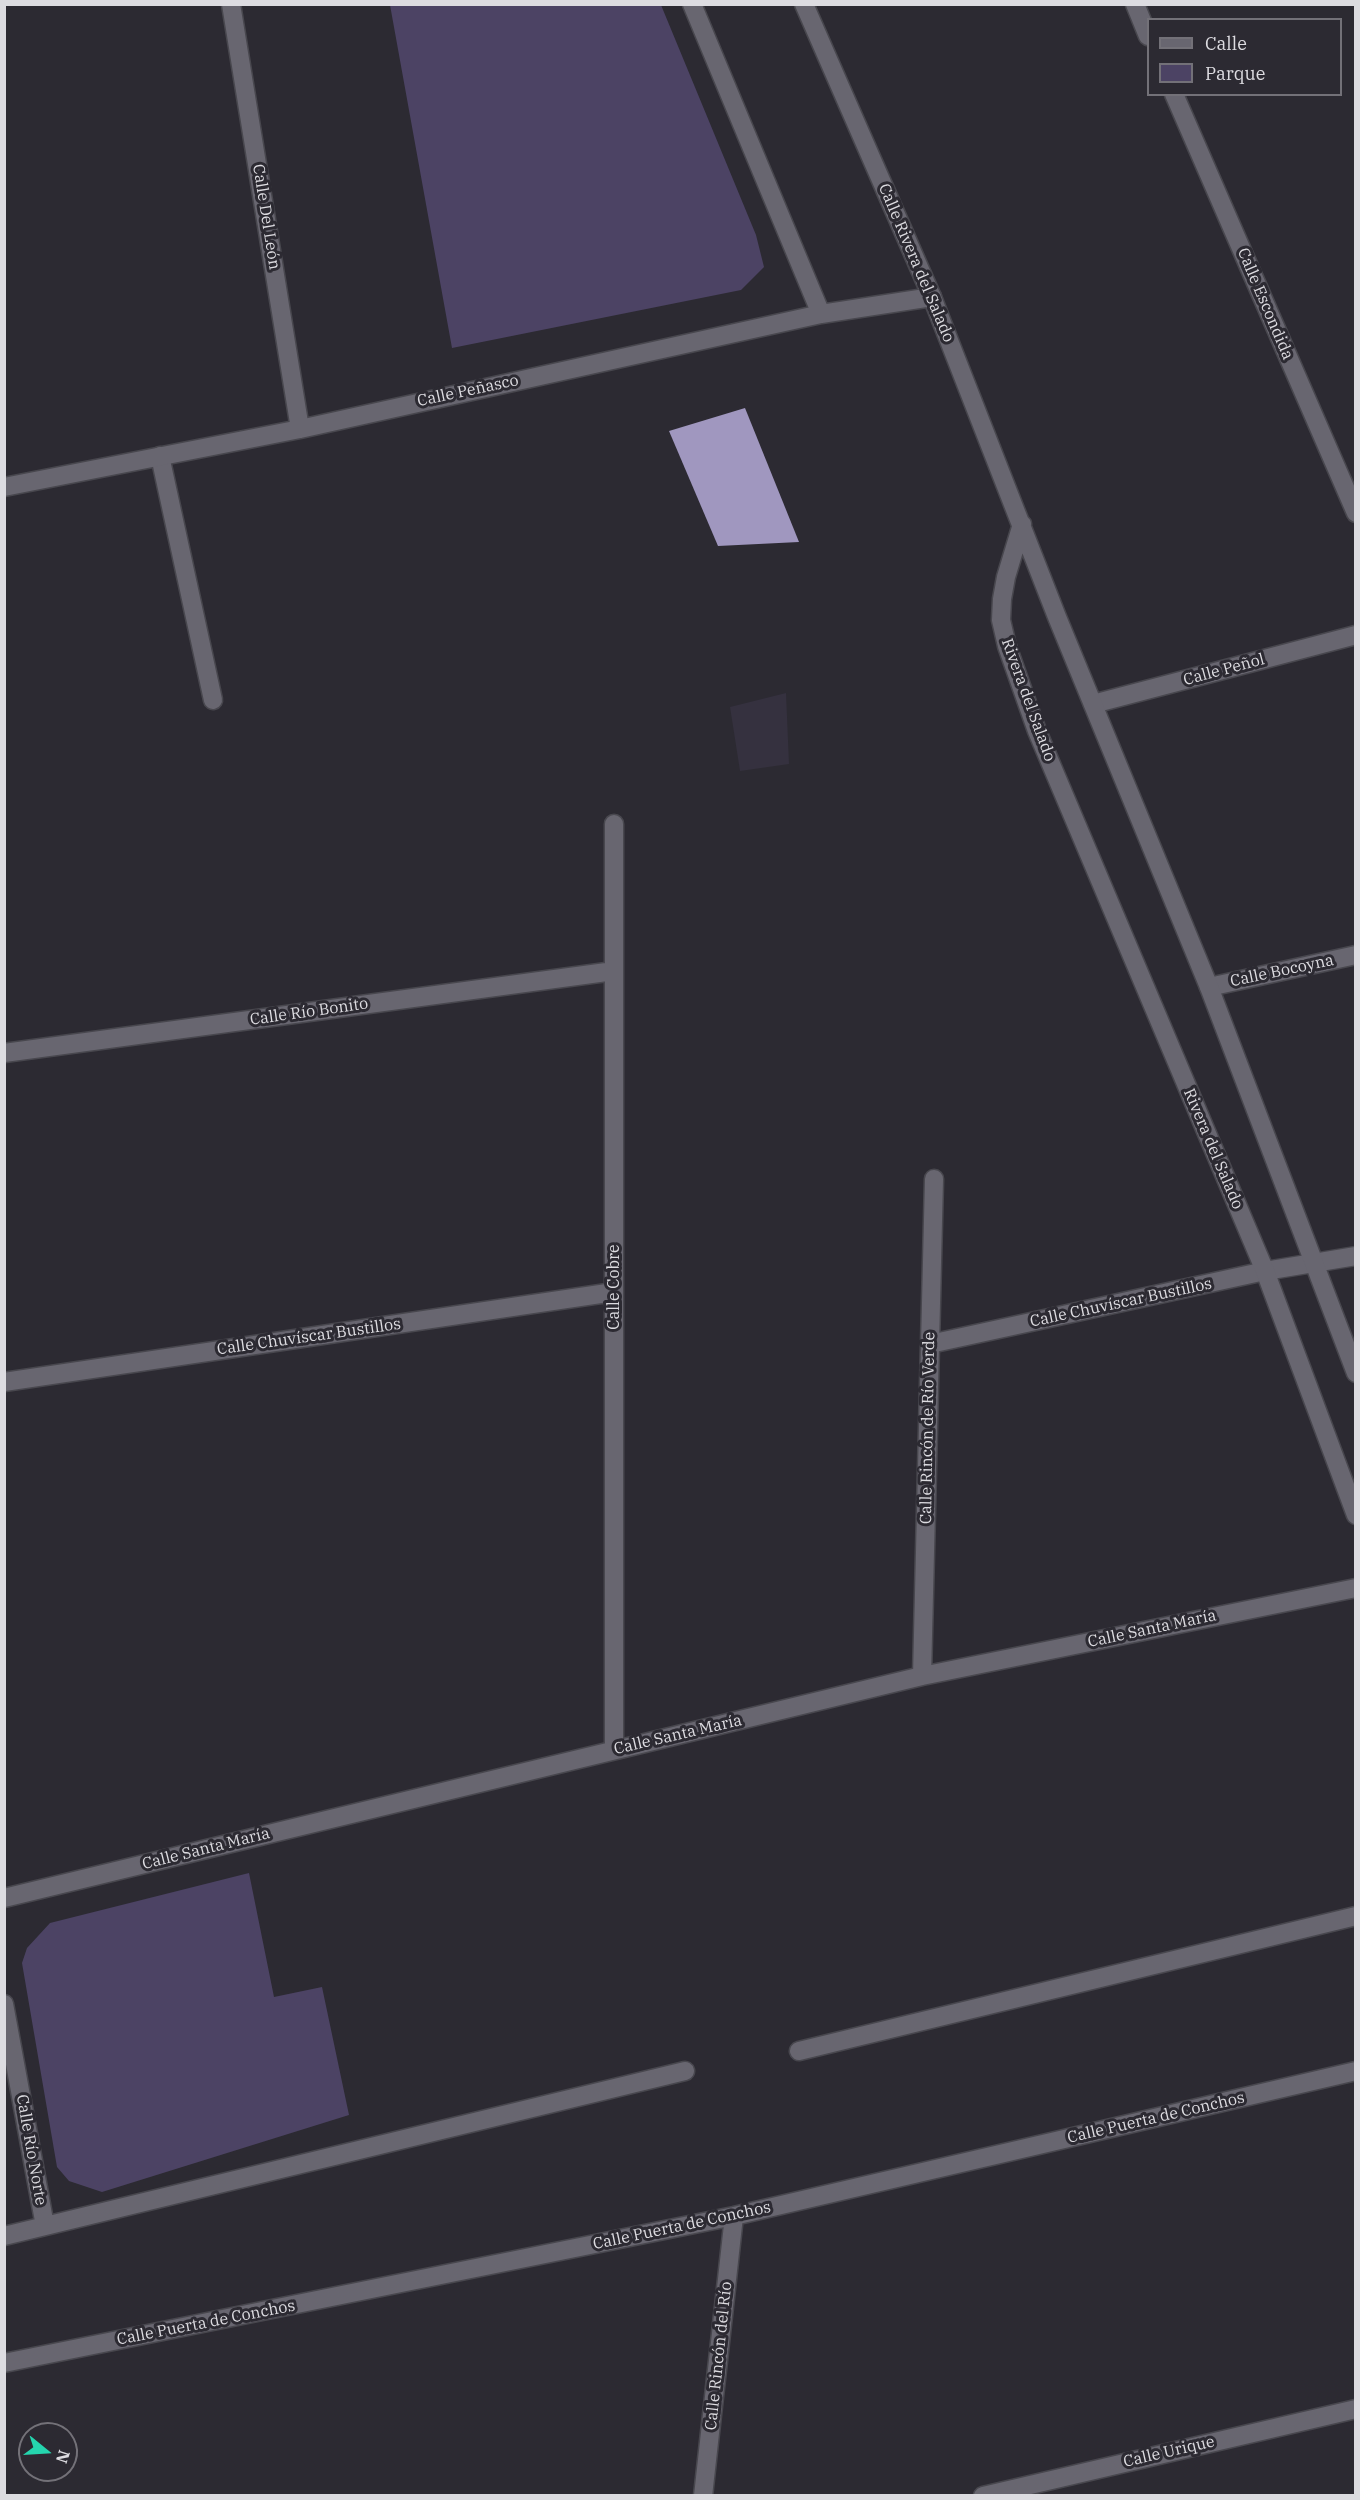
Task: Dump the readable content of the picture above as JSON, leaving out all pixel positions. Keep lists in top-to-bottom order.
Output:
{
  "streets": {
    "street": [
      "Calle Del León",
      "Calle Rivera del Salado",
      "Calle Escondida",
      "Calle Peñasco",
      "Calle Peñol",
      "Rivera del Salado",
      "Calle Bocoyna",
      "Calle Río Bonito",
      "Calle Cobre",
      "Calle Chuvíscar Bustillos",
      "Calle Rincón de Río Verde",
      "Calle Santa María",
      "Calle Puerta de Conchos",
      "Calle Río Norte",
      "Calle Rincón del Río",
      "Calle Urique"
    ]
  },
  "crossings": [
    ["Calle Del León", "Calle Peñasco"],
    ["Calle Rivera del Salado", "Calle Peñasco"],
    ["Calle Rivera del Salado", "Rivera del Salado"],
    ["Rivera del Salado", "Calle Chuvíscar Bustillos"],
    ["Calle Río Bonito", "Calle Cobre"],
    ["Calle Cobre", "Calle Chuvíscar Bustillos"],
    ["Calle Cobre", "Calle Santa María"],
    ["Calle Chuvíscar Bustillos", "Calle Rincón de Río Verde"],
    ["Calle Rincón de Río Verde", "Calle Santa María"],
    ["Calle Puerta de Conchos", "Calle Rincón del Río"]
  ],
  "legend": ["Calle", "Parque"],
  "north": "right"
}
